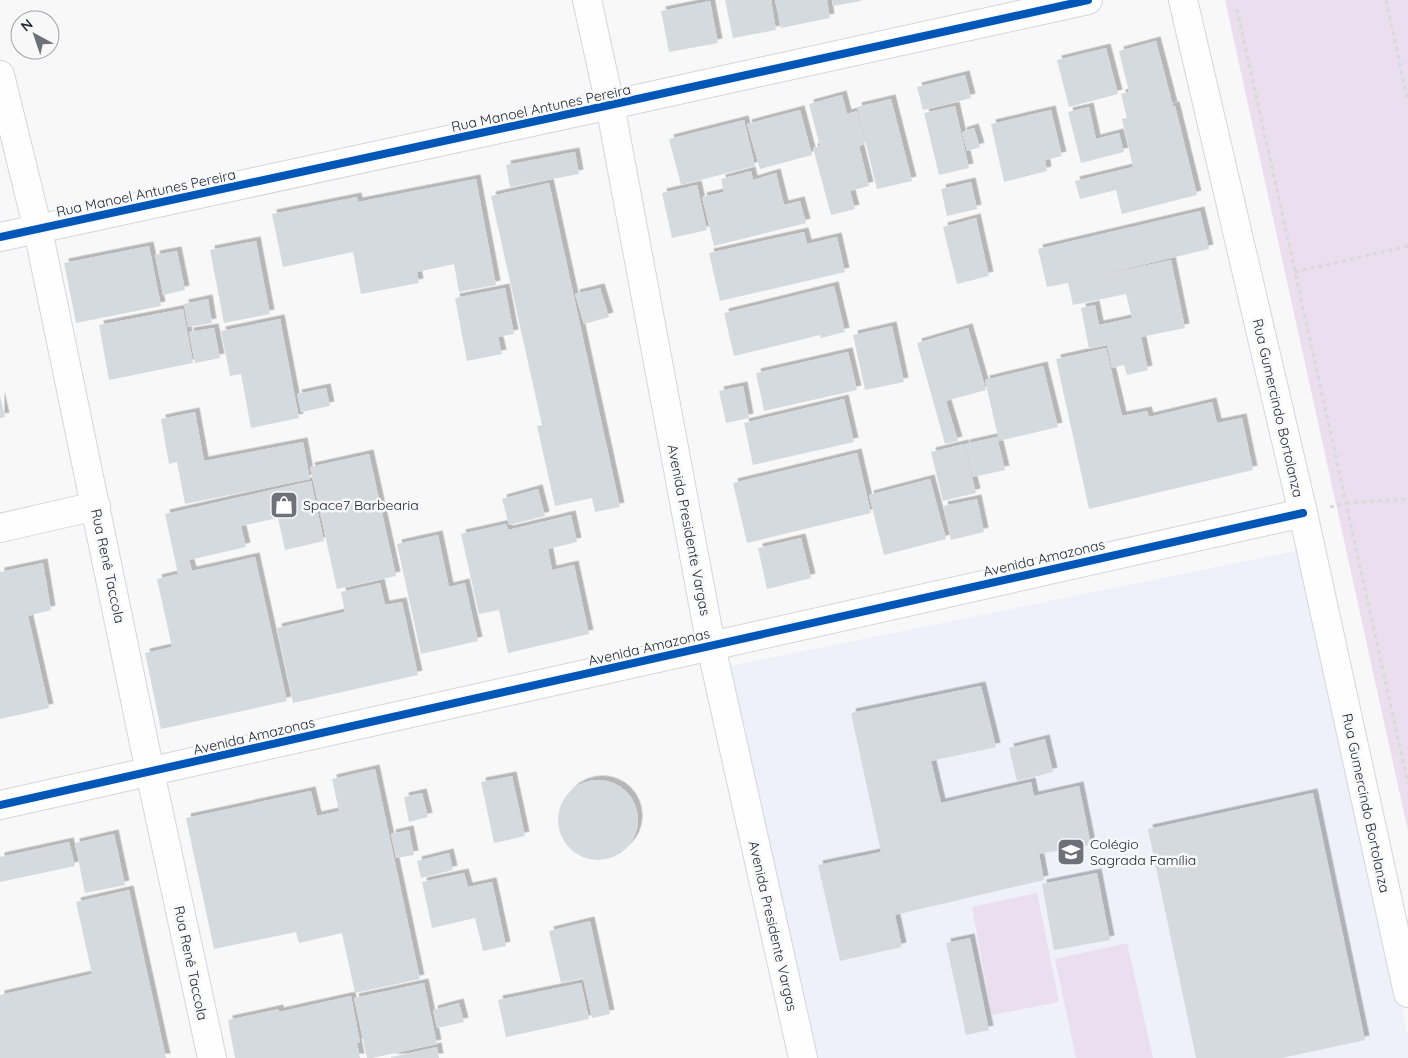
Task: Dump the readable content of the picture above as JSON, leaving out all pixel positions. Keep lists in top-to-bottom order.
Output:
{
  "streets": {
    "street": [
      "Rua Manoel Antunes Pereira",
      "Rua Gumercindo Bortolanza",
      "Avenida Presidente Vargas",
      "Avenida Amazonas",
      "Rua Renê Taccola"
    ]
  },
  "crossings": [
    ["Rua Manoel Antunes Pereira", "Avenida Presidente Vargas"],
    ["Rua Manoel Antunes Pereira", "Rua Renê Taccola"],
    ["Rua Gumercindo Bortolanza", "Avenida Amazonas"],
    ["Avenida Presidente Vargas", "Avenida Amazonas"],
    ["Avenida Amazonas", "Rua Renê Taccola"]
  ],
  "places": {
    "shop": ["Space7 Barbearia"],
    "school or university": ["Colégio Sagrada Família"]
  },
  "north": "top left"
}
